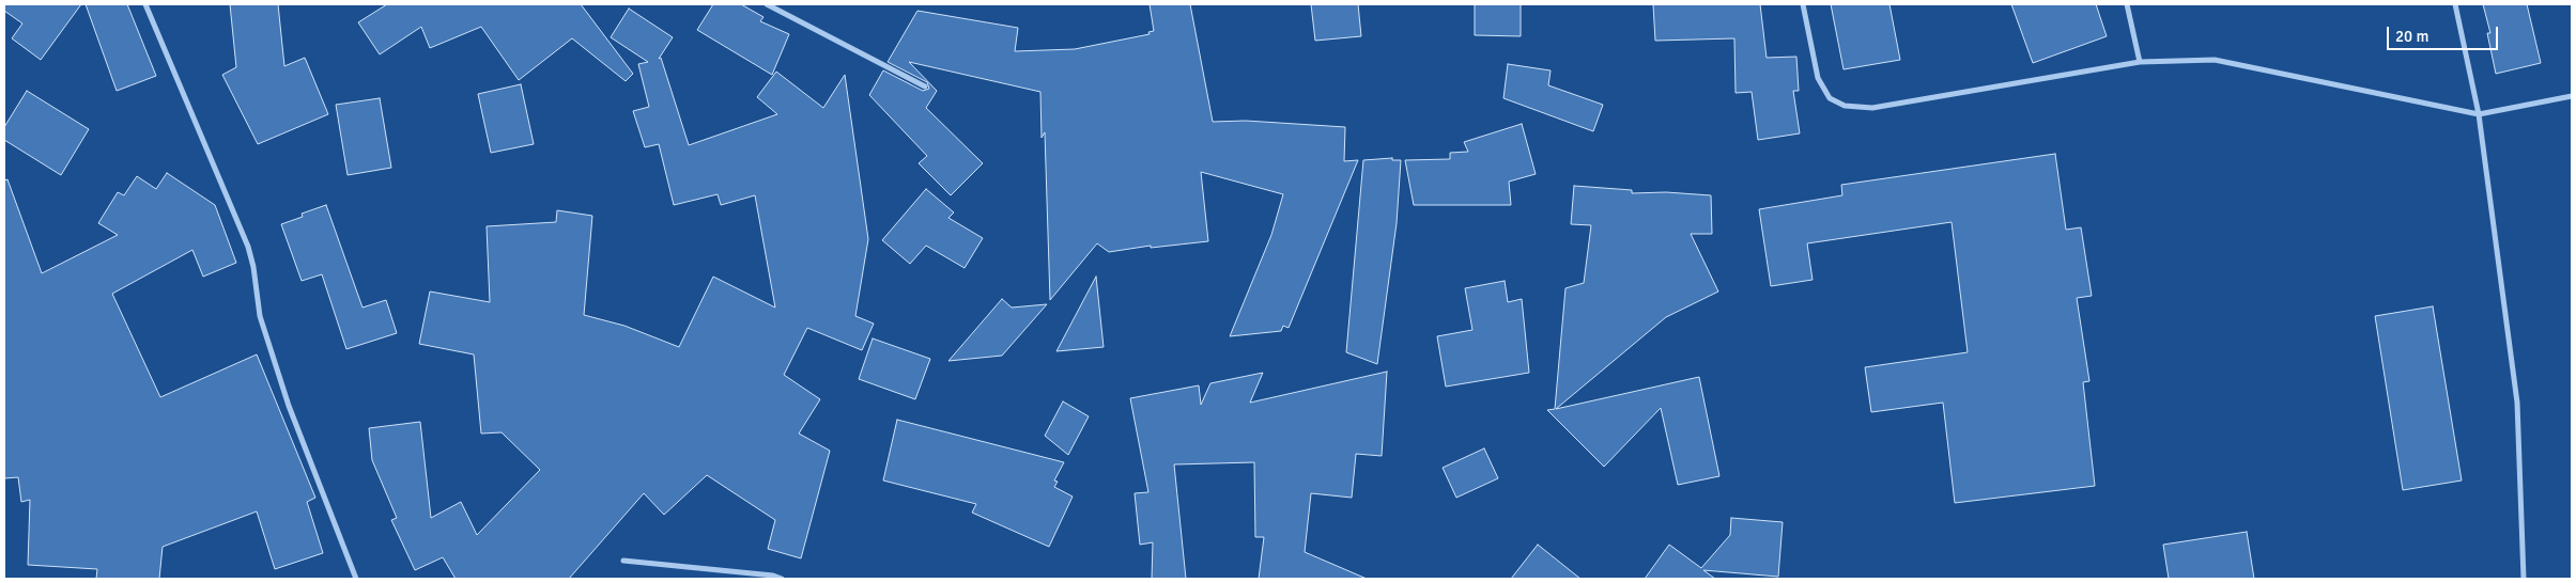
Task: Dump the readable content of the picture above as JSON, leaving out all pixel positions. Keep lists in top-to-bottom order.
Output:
{
  "scale_bar": "20 m"
}
